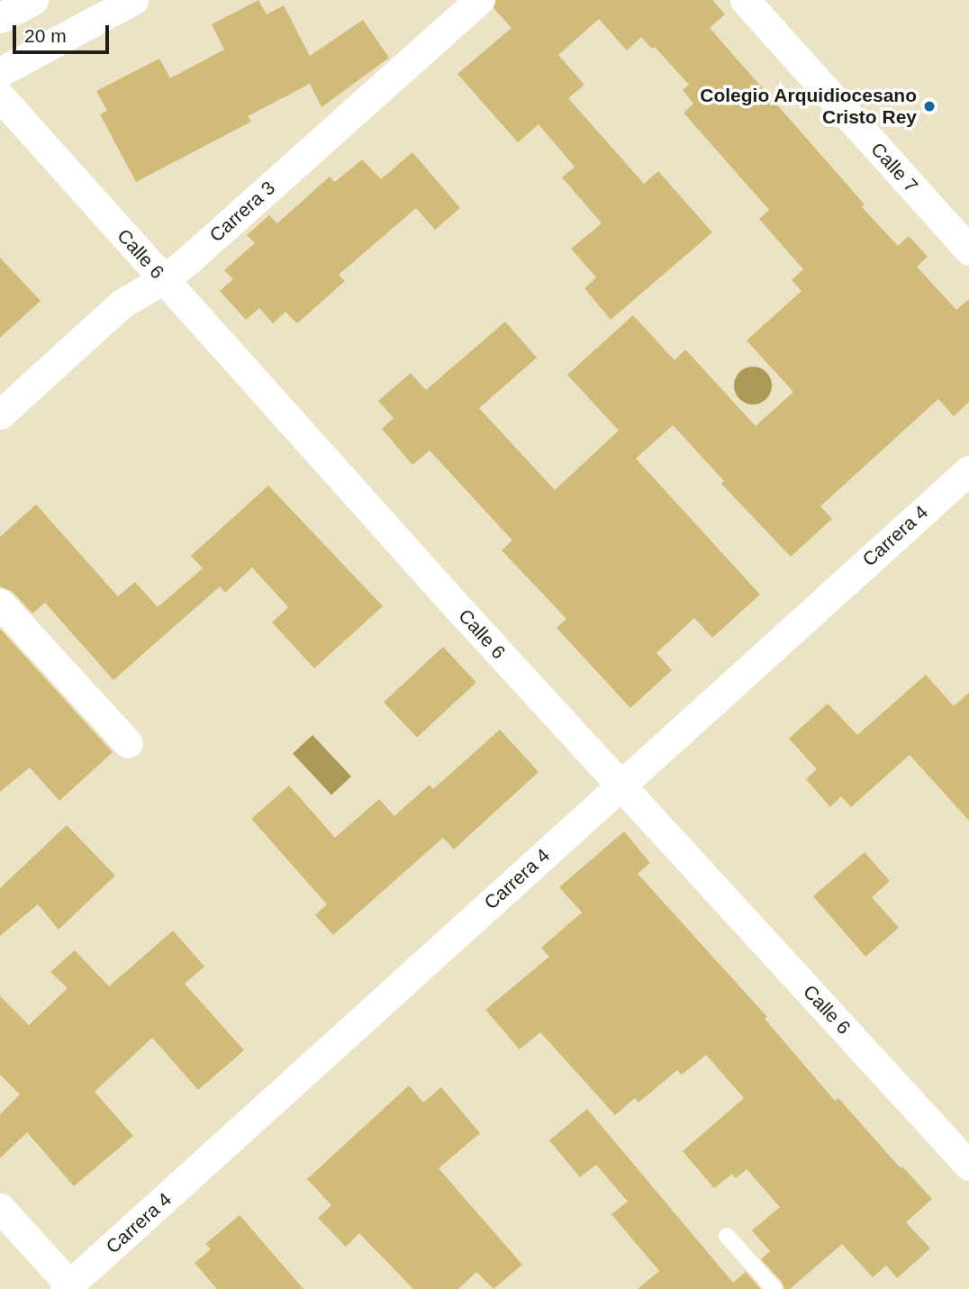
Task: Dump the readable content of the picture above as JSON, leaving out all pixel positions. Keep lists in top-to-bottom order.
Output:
{
  "streets": {
    "street": [
      "Calle 7",
      "Carrera 3",
      "Calle 6",
      "Carrera 4"
    ]
  },
  "crossings": [
    ["Carrera 3", "Calle 6"],
    ["Calle 6", "Carrera 4"]
  ],
  "places": ["Colegio Arquidiocesano Cristo Rey"],
  "scale_bar": "20 m"
}
